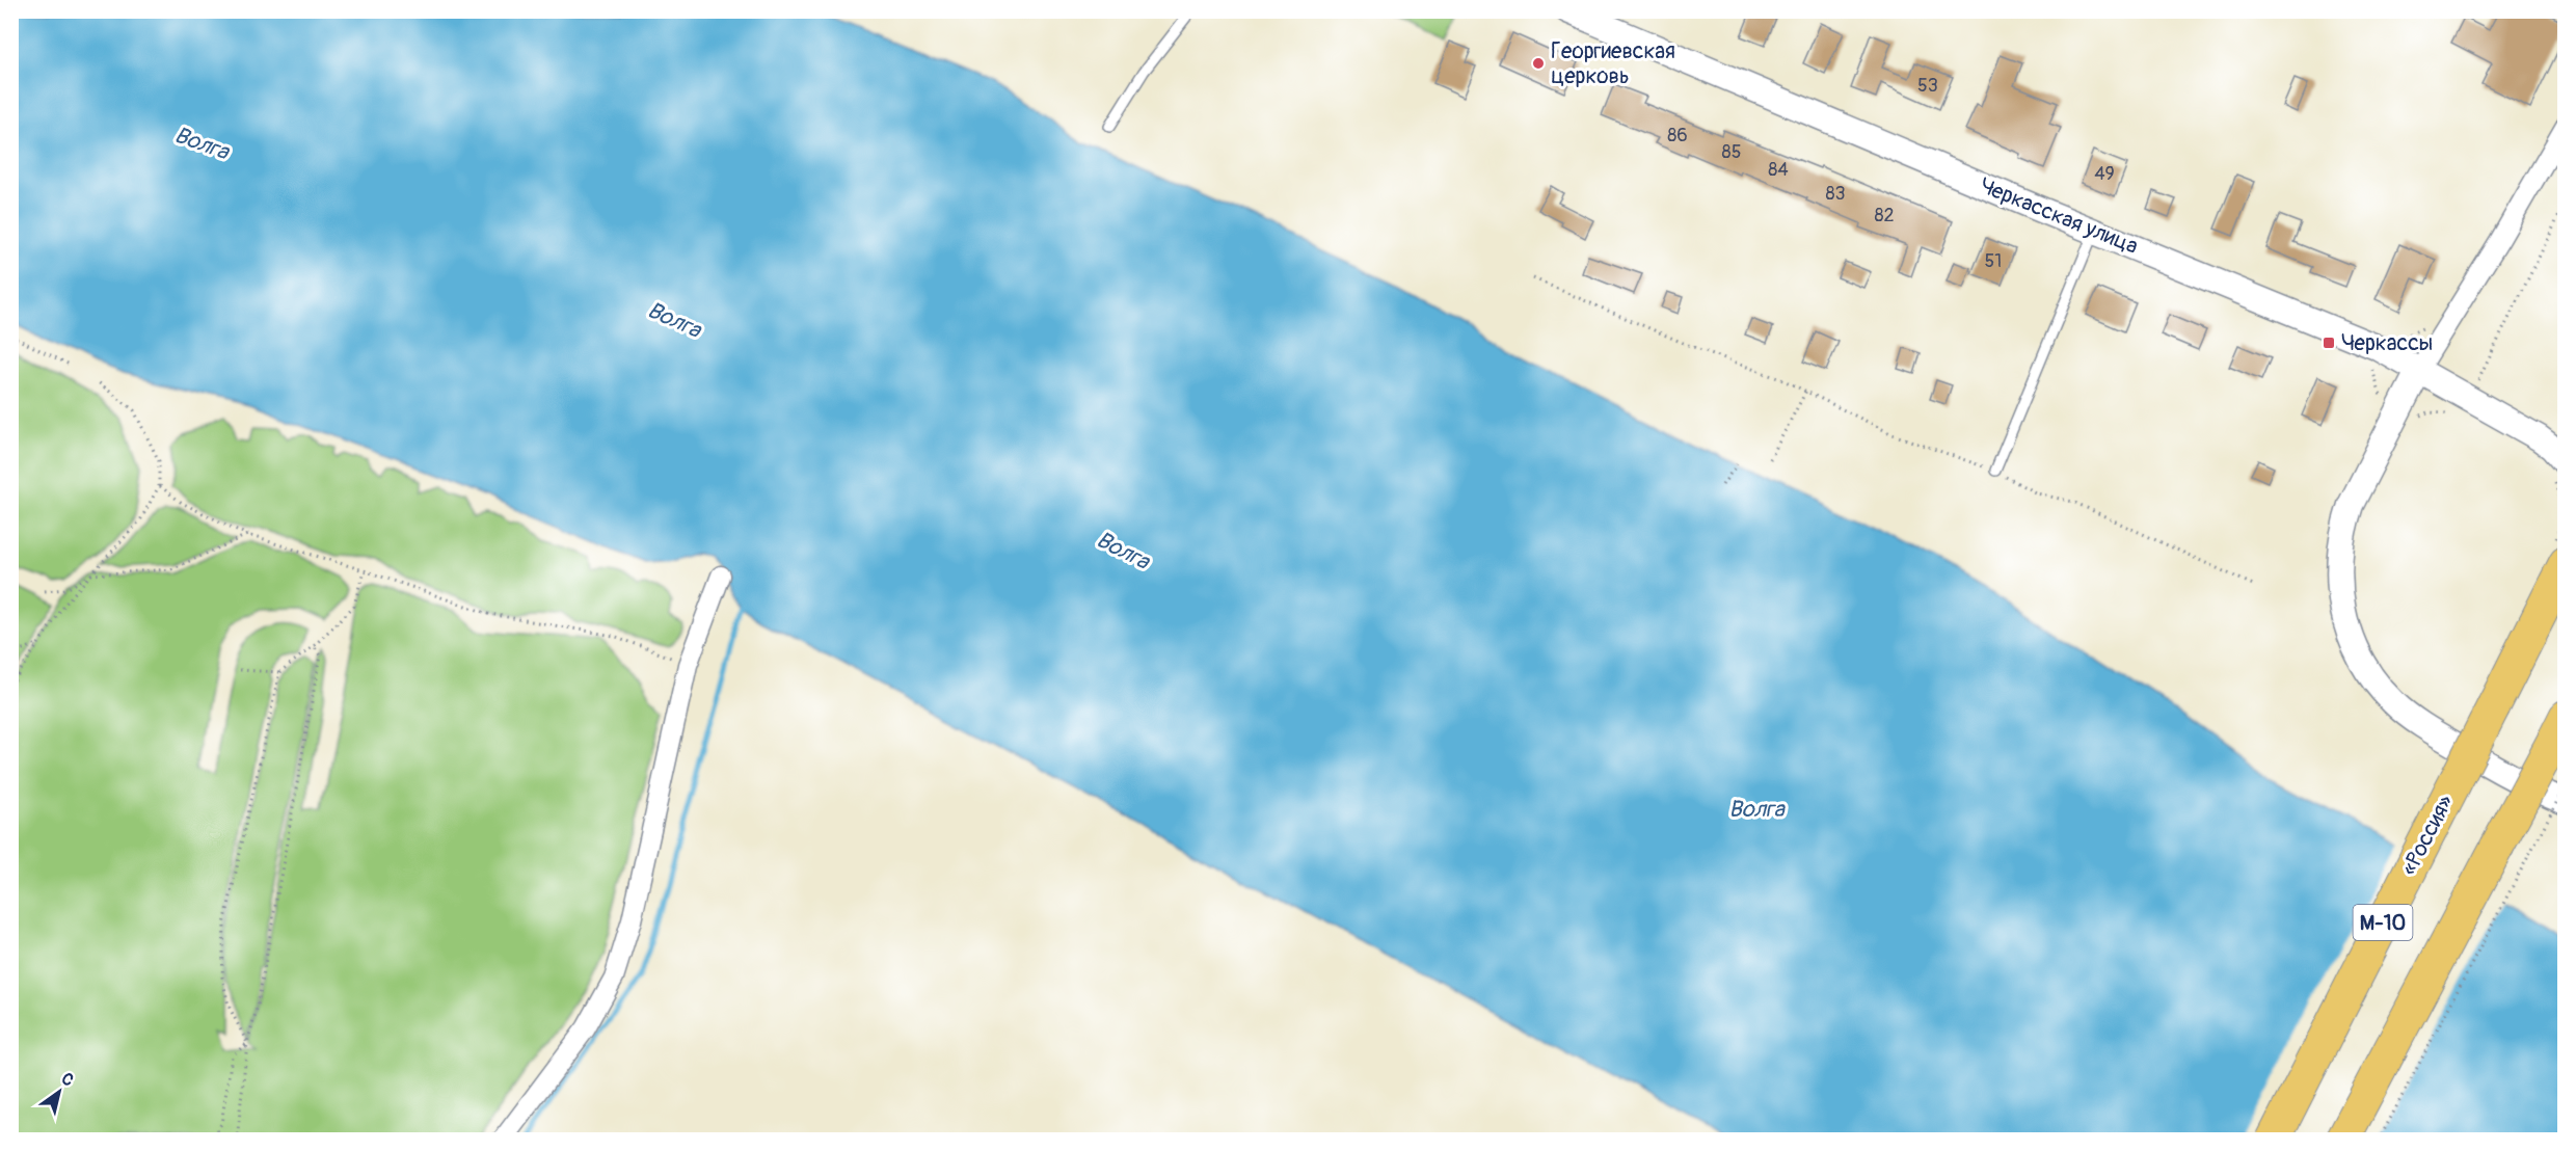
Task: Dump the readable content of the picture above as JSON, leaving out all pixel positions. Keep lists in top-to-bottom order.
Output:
{
  "streets": {
    "highway": ["«Россия»", "М-10"],
    "street": ["Черкасская улица"]
  },
  "water": ["Волга"],
  "places": {
    "other": ["Георгиевская церковь"],
    "transit": ["Черкассы"]
  },
  "house_numbers": [
    "53",
    "86",
    "85",
    "84",
    "49",
    "83",
    "82",
    "51"
  ],
  "north": "top right"
}
